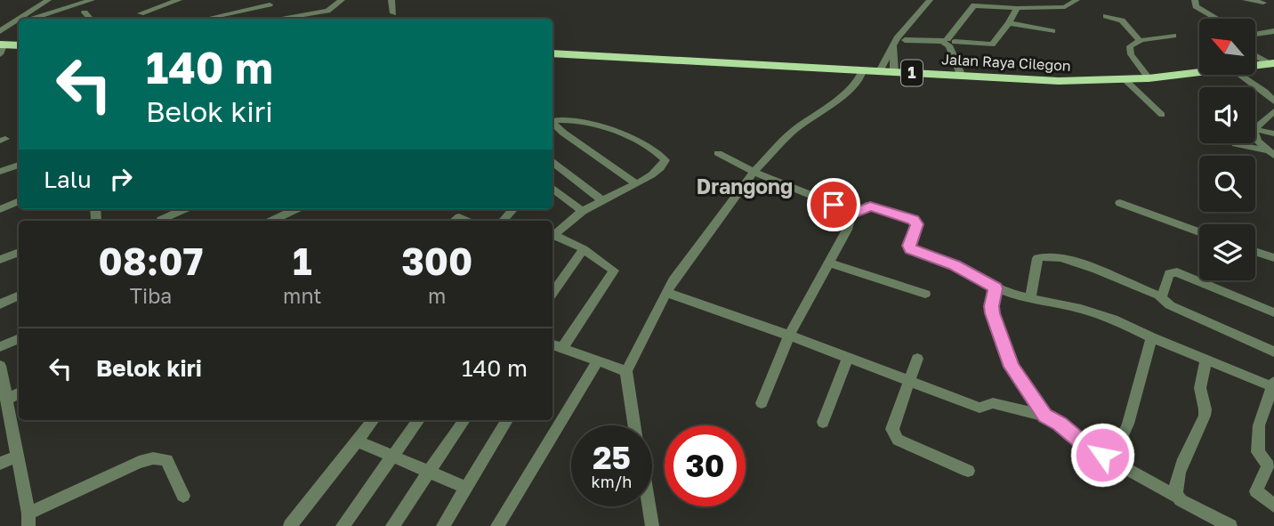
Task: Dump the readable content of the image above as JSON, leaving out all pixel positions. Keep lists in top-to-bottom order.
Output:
{
  "streets": {
    "highway": ["Jalan Raya Cilegon", "1"]
  },
  "districts": ["Drangong"],
  "north": "top left",
  "page": {
    "turn": ["140 m", "Belok kiri"],
    "then": "Lalu",
    "eta": [
      "08:07",
      "Tiba",
      "1",
      "mnt",
      "300",
      "m"
    ],
    "list": [
      {
        "name": "Belok kiri",
        "value": "140 m"
      }
    ],
    "speed": "25 km/h",
    "limit": "30"
  }
}
